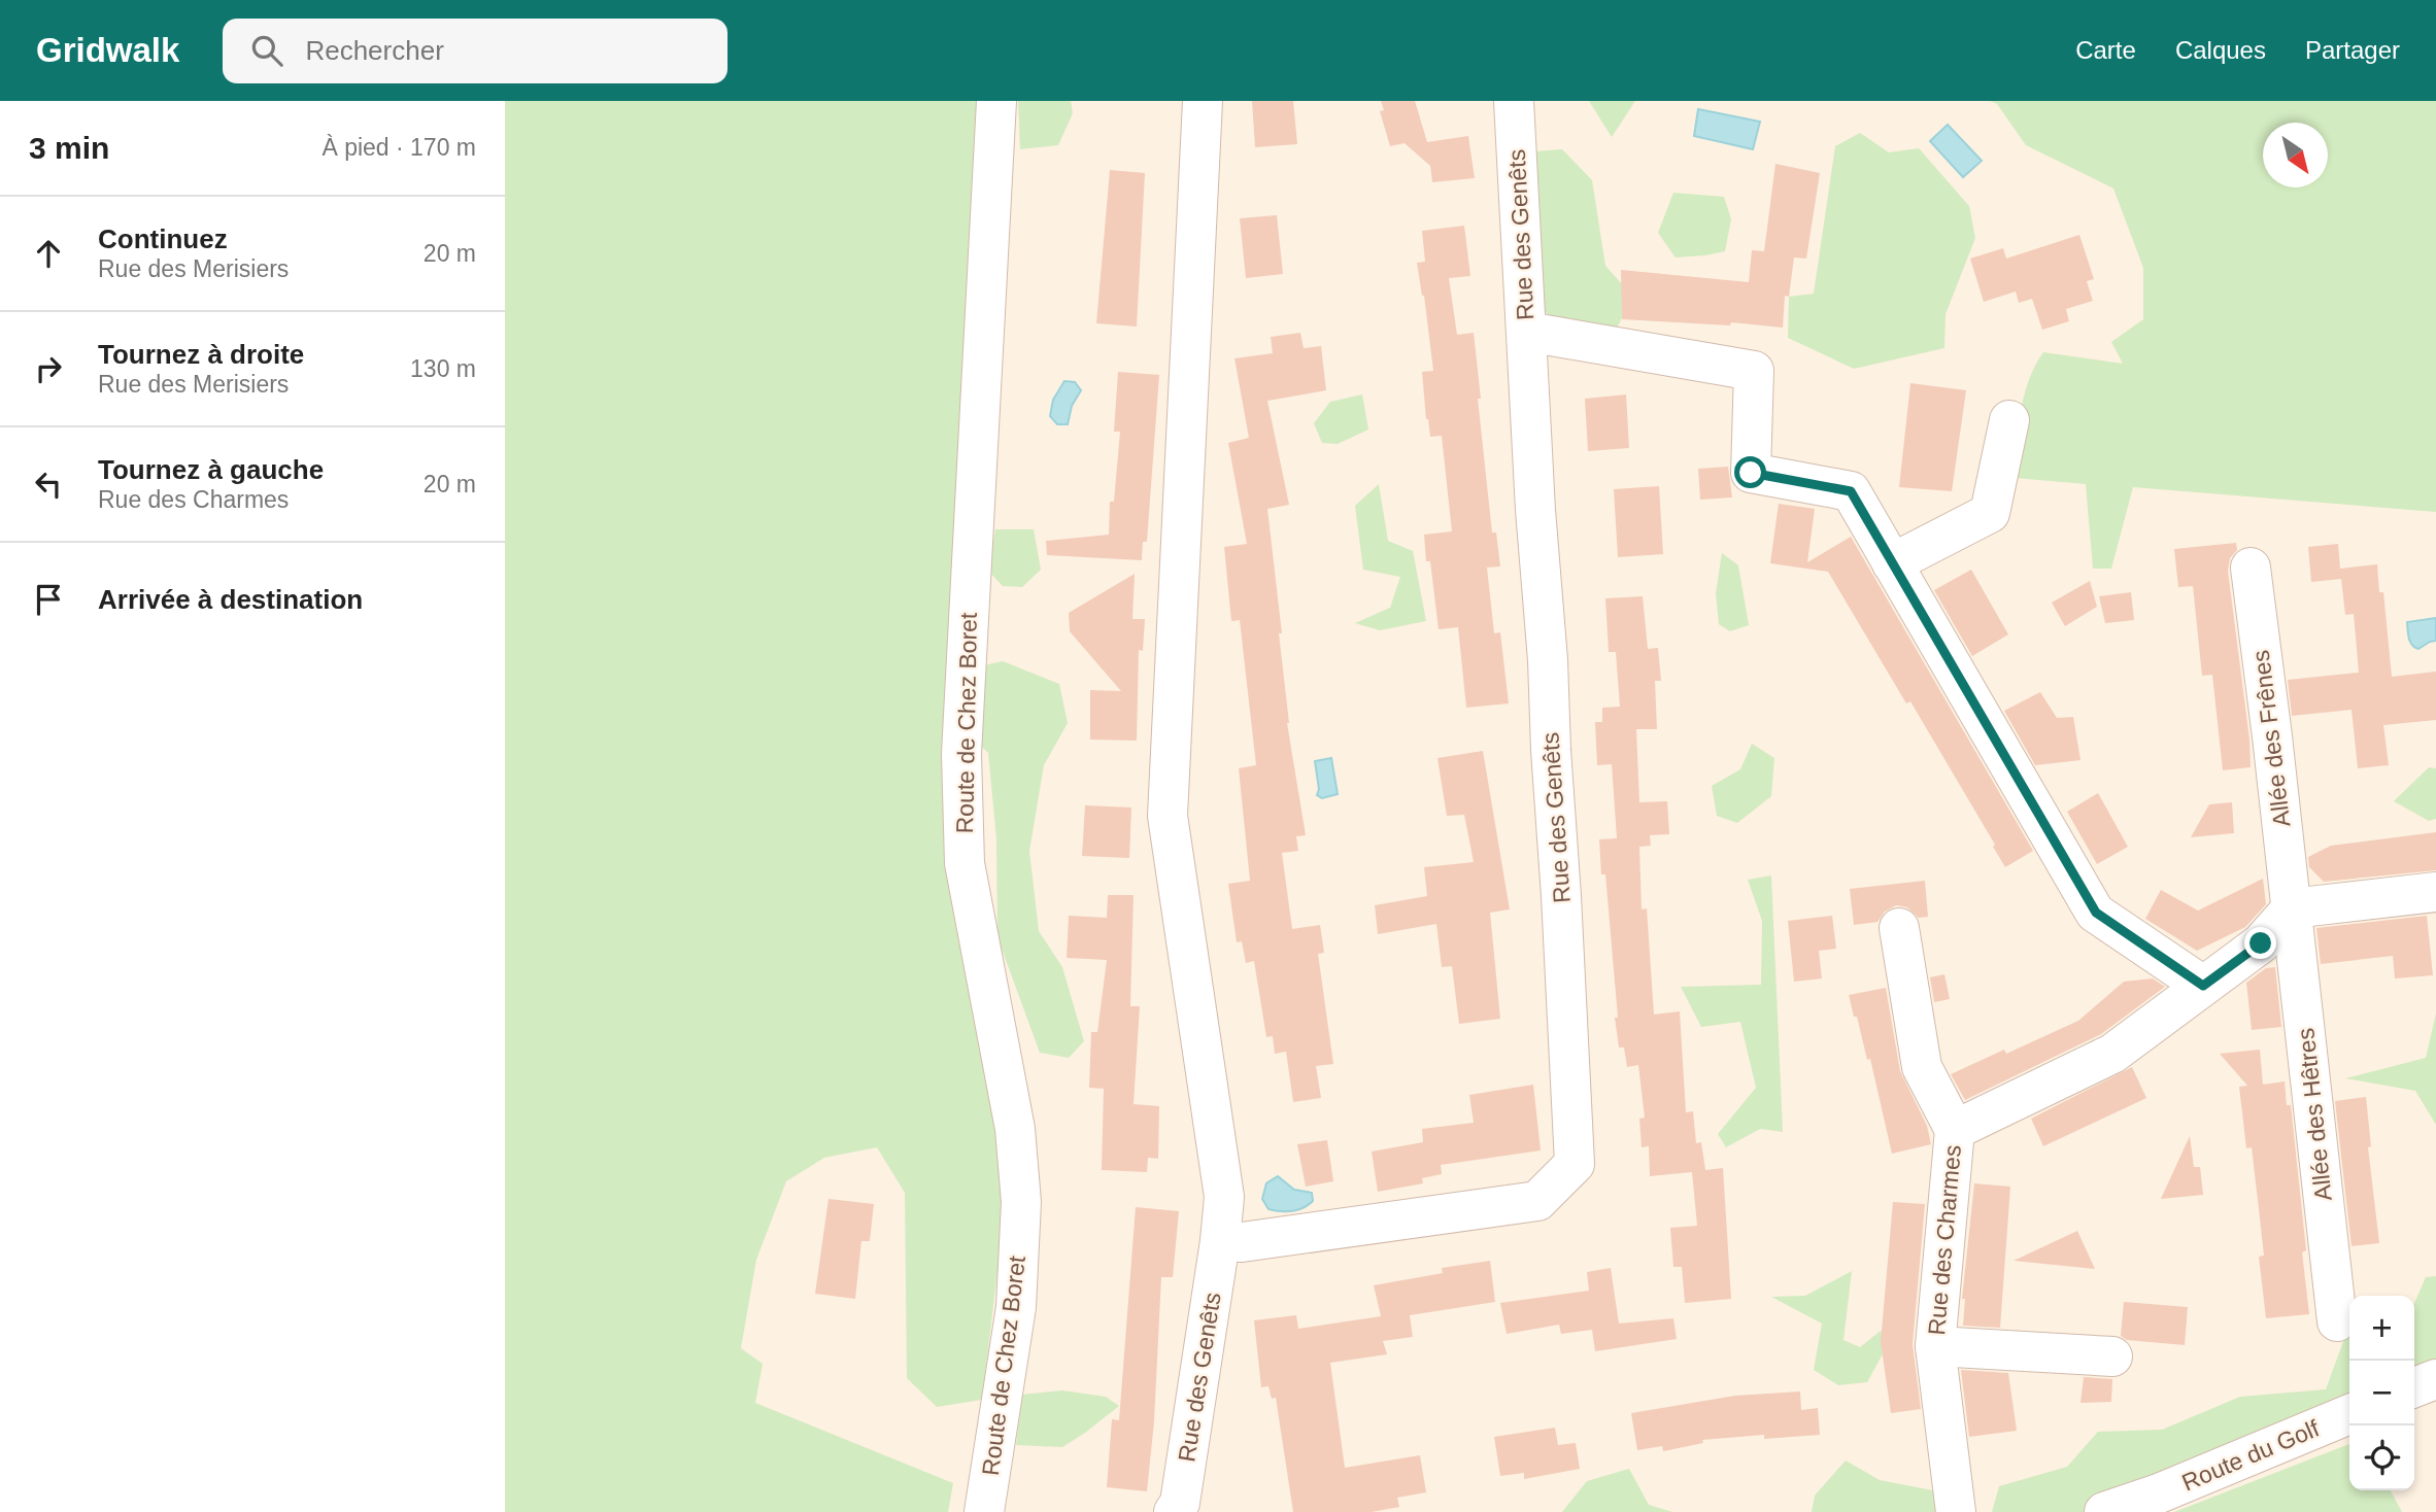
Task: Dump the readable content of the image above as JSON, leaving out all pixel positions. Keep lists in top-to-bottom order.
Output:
{
  "streets": {
    "street": [
      "Rue des Genêts",
      "Route de Chez Boret",
      "Allée des Frênes",
      "Allée des Hêtres",
      "Rue des Charmes",
      "Route du Golf"
    ]
  },
  "crossings": [
    ["Allée des Frênes", "Allée des Hêtres"],
    ["Allée des Frênes", "Rue des Charmes"],
    ["Allée des Hêtres", "Rue des Charmes"]
  ],
  "north": "bottom right",
  "page": {
    "header": "Gridwalk",
    "search": "Rechercher",
    "nav": ["Carte", "Calques", "Partager"],
    "heading": ["3 min", "À pied · 170 m"],
    "list": [
      ["Continuez", "Rue des Merisiers", "20 m"],
      ["Tournez à droite", "Rue des Merisiers", "130 m"],
      ["Tournez à gauche", "Rue des Charmes", "20 m"],
      "Arrivée à destination"
    ],
    "map_buttons": ["+", "−"]
  }
}
